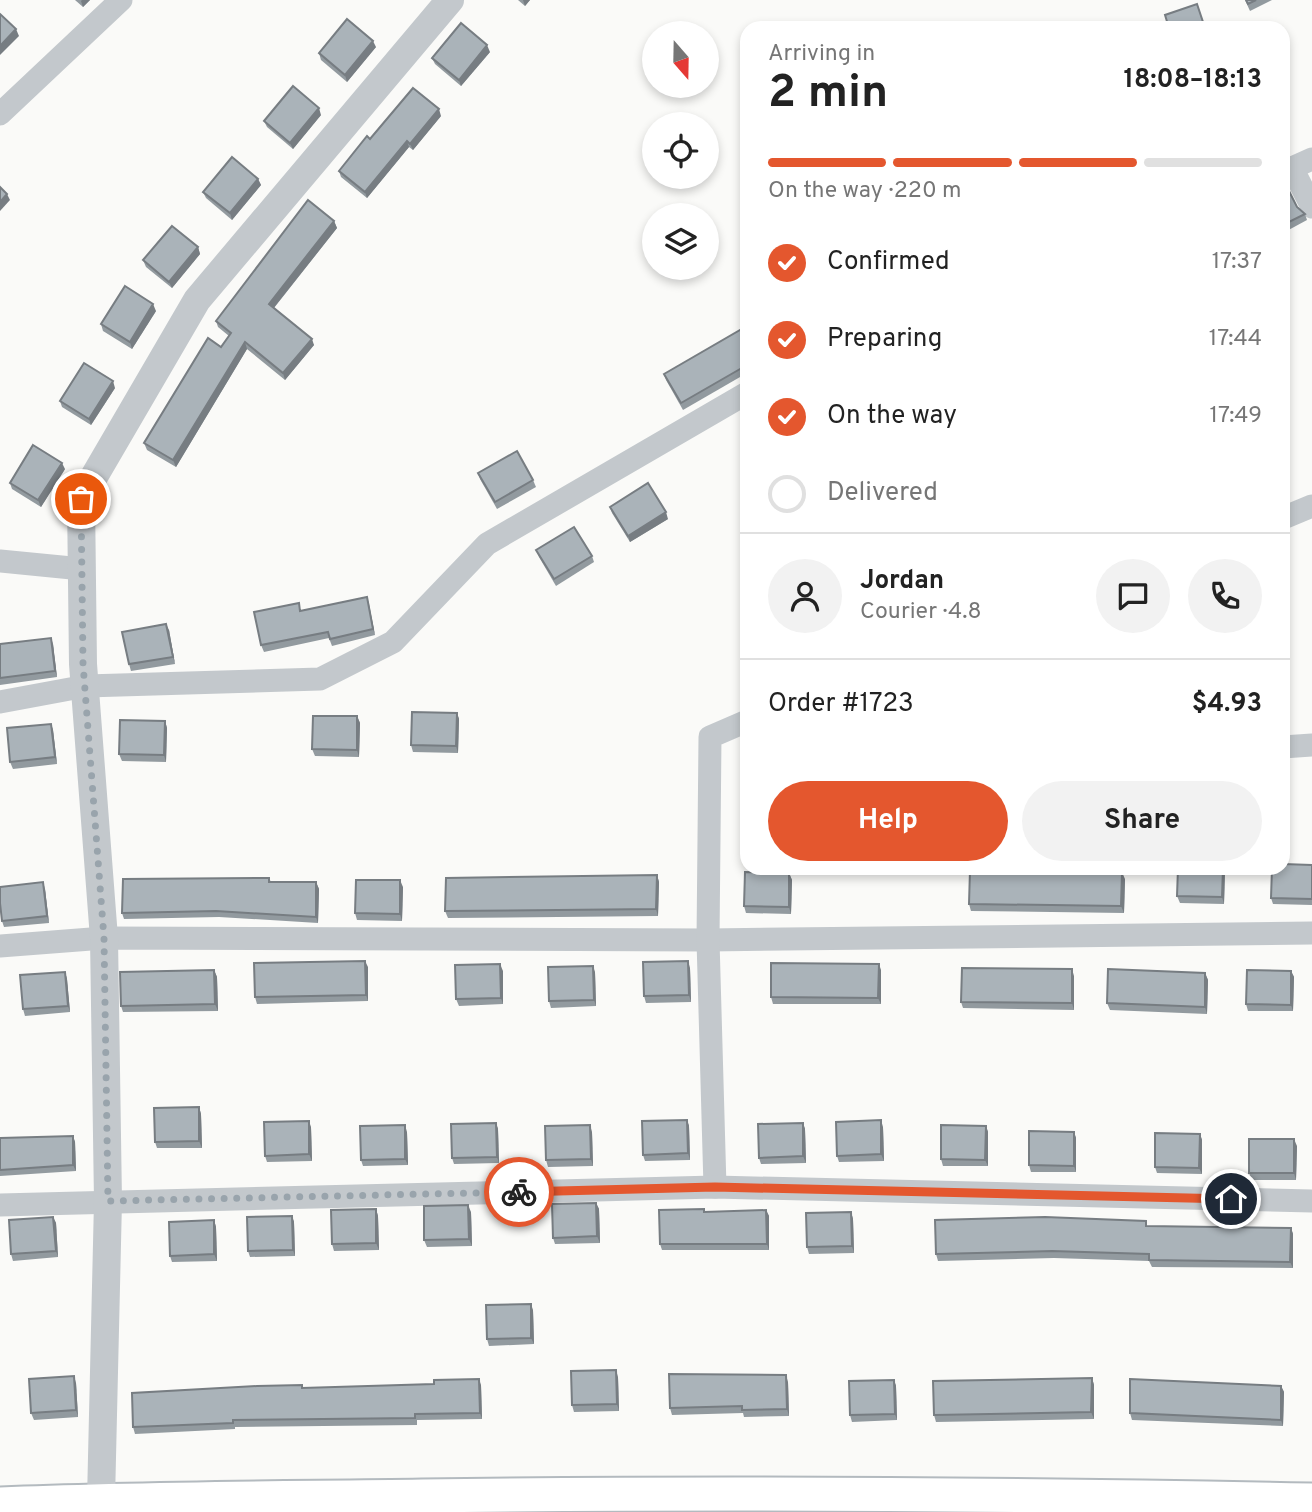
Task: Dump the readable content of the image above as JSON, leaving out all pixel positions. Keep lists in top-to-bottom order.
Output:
{
  "north": "bottom",
  "page": {
    "heading": ["2 min", "Arriving in", "18:08–18:13"],
    "panel": [
      "Jordan",
      "Courier · 4.8",
      "Order #1723",
      "$4.93"
    ],
    "bar": "On the way · 220 m",
    "list": [
      ["Confirmed", "17:37"],
      ["Preparing", "17:44"],
      ["On the way", "17:49"],
      "Delivered"
    ],
    "buttons": ["Help", "Share"]
  }
}
